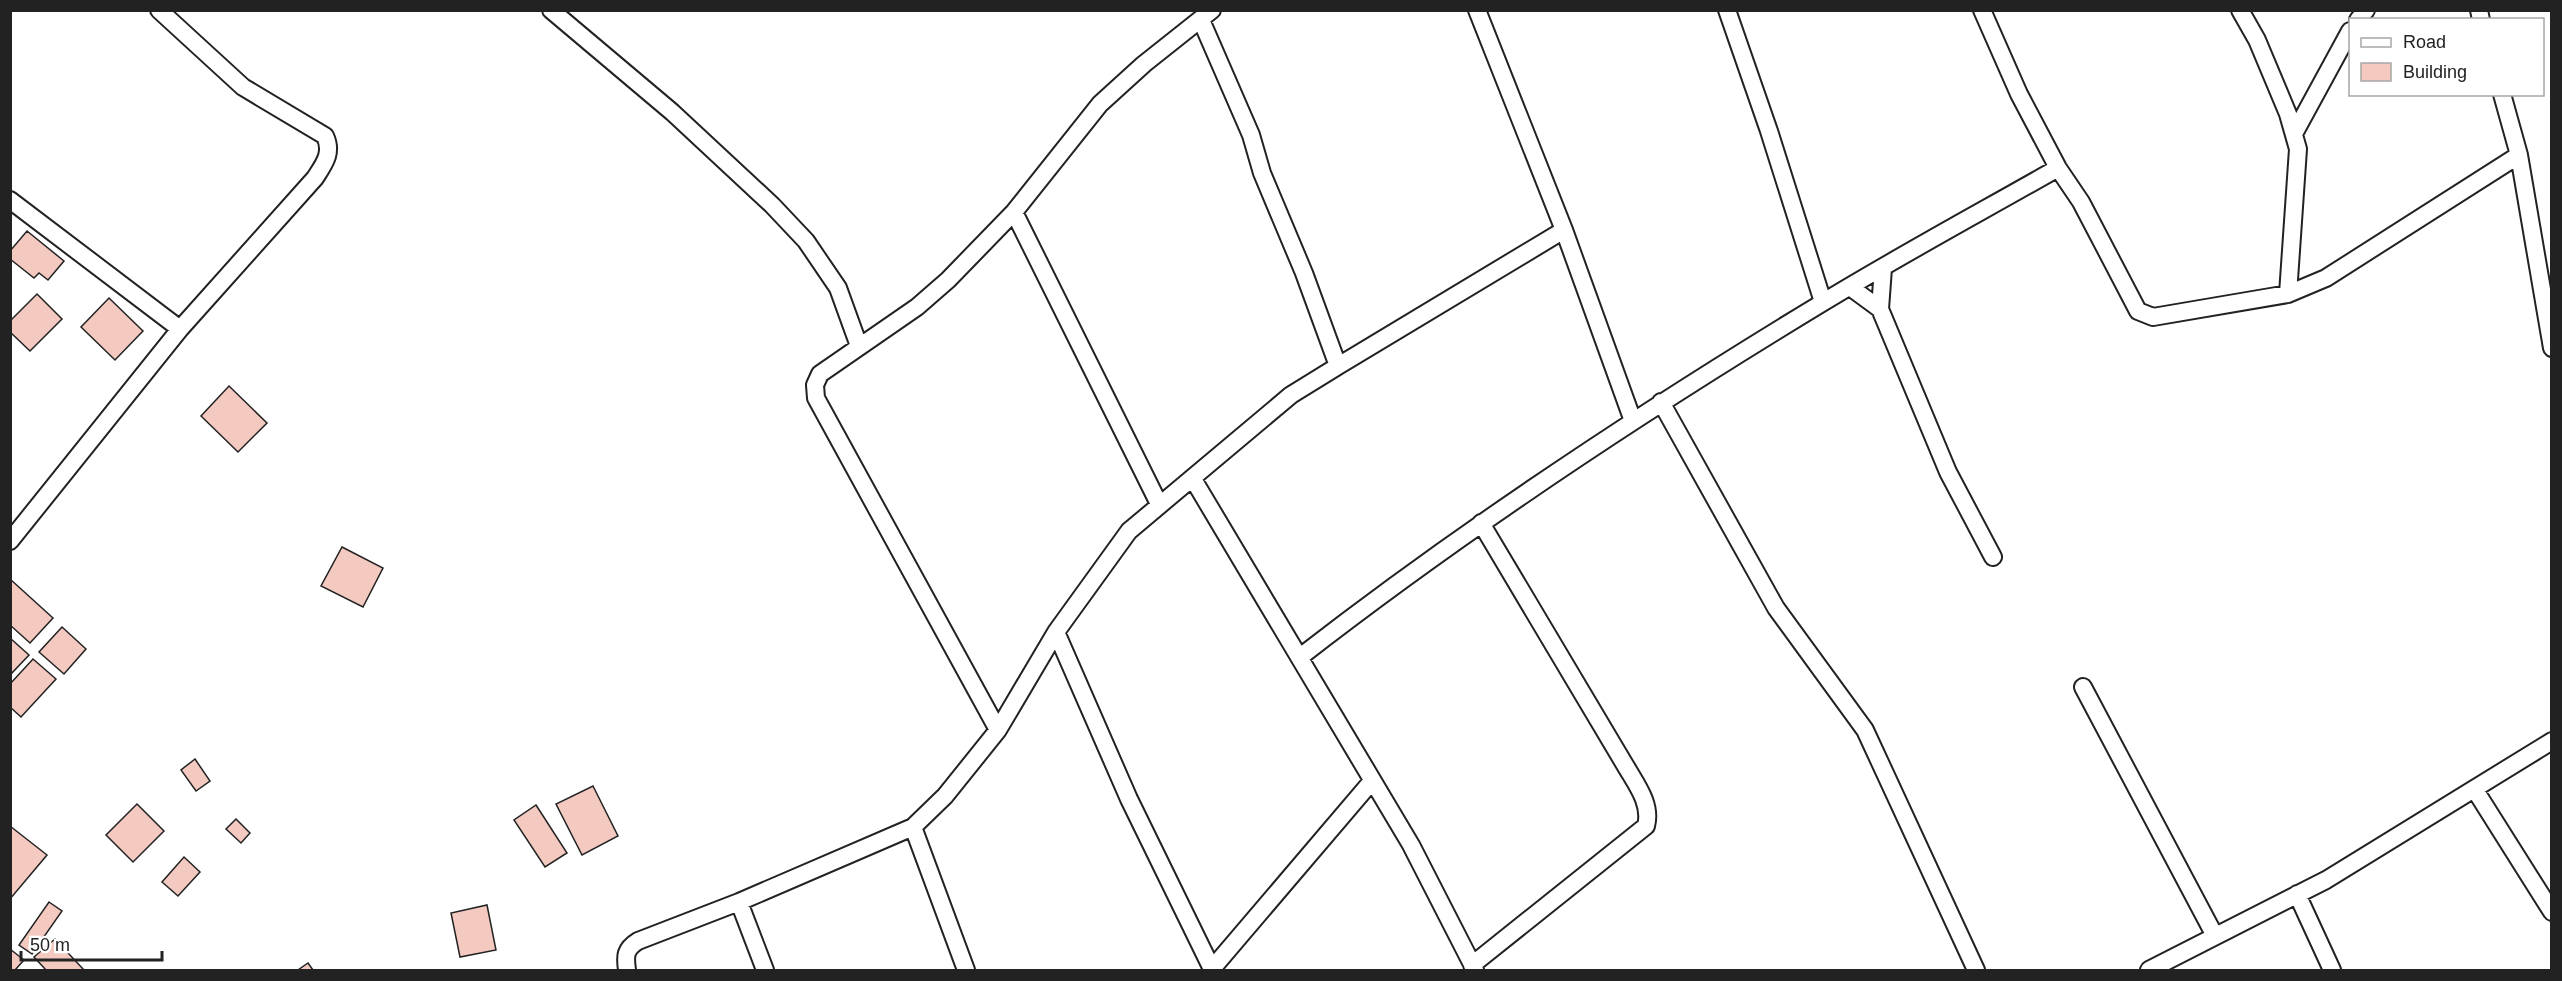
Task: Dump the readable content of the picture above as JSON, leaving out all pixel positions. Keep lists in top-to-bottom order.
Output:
{
  "legend": ["Road", "Building"],
  "scale_bar": "50 m"
}
